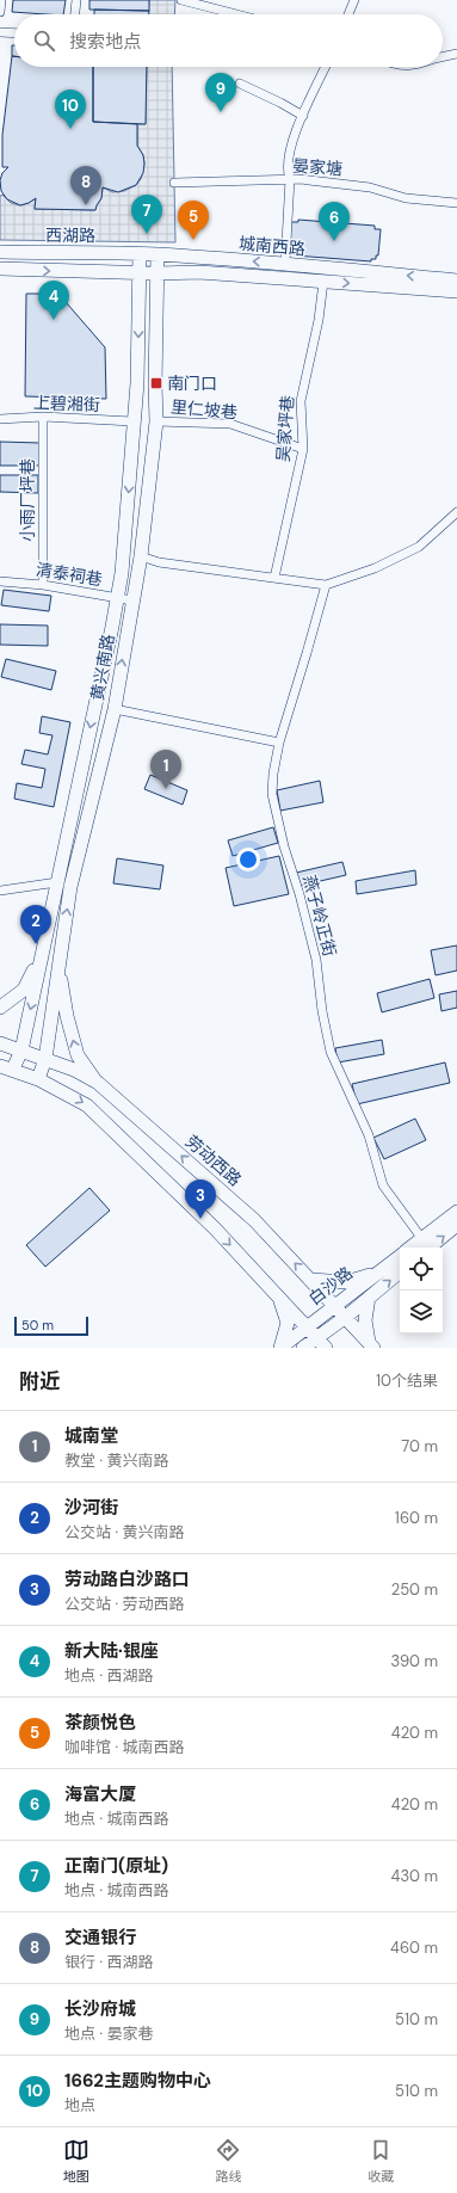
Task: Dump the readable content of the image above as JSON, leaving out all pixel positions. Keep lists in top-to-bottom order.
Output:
{
  "streets": {
    "main road": [
      "西湖路",
      "城南西路",
      "黄兴南路",
      "劳动西路",
      "白沙路"
    ],
    "street": [
      "晏家塘",
      "上碧湘街",
      "里仁坡巷",
      "吴家坪巷",
      "小雨厂坪巷",
      "清泰祠巷",
      "燕子岭正街"
    ]
  },
  "crossings": [
    ["西湖路", "城南西路"],
    ["西湖路", "黄兴南路"],
    ["城南西路", "吴家坪巷"],
    ["城南西路", "黄兴南路"],
    ["上碧湘街", "小雨厂坪巷"],
    ["上碧湘街", "黄兴南路"],
    ["里仁坡巷", "吴家坪巷"],
    ["里仁坡巷", "黄兴南路"],
    ["小雨厂坪巷", "清泰祠巷"],
    ["清泰祠巷", "黄兴南路"],
    ["黄兴南路", "劳动西路"],
    ["燕子岭正街", "白沙路"],
    ["劳动西路", "白沙路"]
  ],
  "places": {
    "transit": ["南门口"]
  },
  "scale_bar": "50 m",
  "page": {
    "search": "搜索地点",
    "pins": [
      "9",
      "10",
      "8",
      "7",
      "5",
      "6",
      "4",
      "1",
      "2",
      "3"
    ],
    "scale": "50 m",
    "heading": ["附近", "10个结果"],
    "list": [
      {
        "mark": "1",
        "name": "城南堂",
        "note": "教堂 · 黄兴南路",
        "value": "70 m"
      },
      {
        "mark": "2",
        "name": "沙河街",
        "note": "公交站 · 黄兴南路",
        "value": "160 m"
      },
      {
        "mark": "3",
        "name": "劳动路白沙路口",
        "note": "公交站 · 劳动西路",
        "value": "250 m"
      },
      {
        "mark": "4",
        "name": "新大陆·银座",
        "note": "地点 · 西湖路",
        "value": "390 m"
      },
      {
        "mark": "5",
        "name": "茶颜悦色",
        "note": "咖啡馆 · 城南西路",
        "value": "420 m"
      },
      {
        "mark": "6",
        "name": "海富大厦",
        "note": "地点 · 城南西路",
        "value": "420 m"
      },
      {
        "mark": "7",
        "name": "正南门(原址)",
        "note": "地点 · 城南西路",
        "value": "430 m"
      },
      {
        "mark": "8",
        "name": "交通银行",
        "note": "银行 · 西湖路",
        "value": "460 m"
      },
      {
        "mark": "9",
        "name": "长沙府城",
        "note": "地点 · 晏家巷",
        "value": "510 m"
      },
      {
        "mark": "10",
        "name": "1662主题购物中心",
        "note": "地点",
        "value": "510 m"
      }
    ],
    "nav": ["地图", "路线", "收藏"]
  }
}
